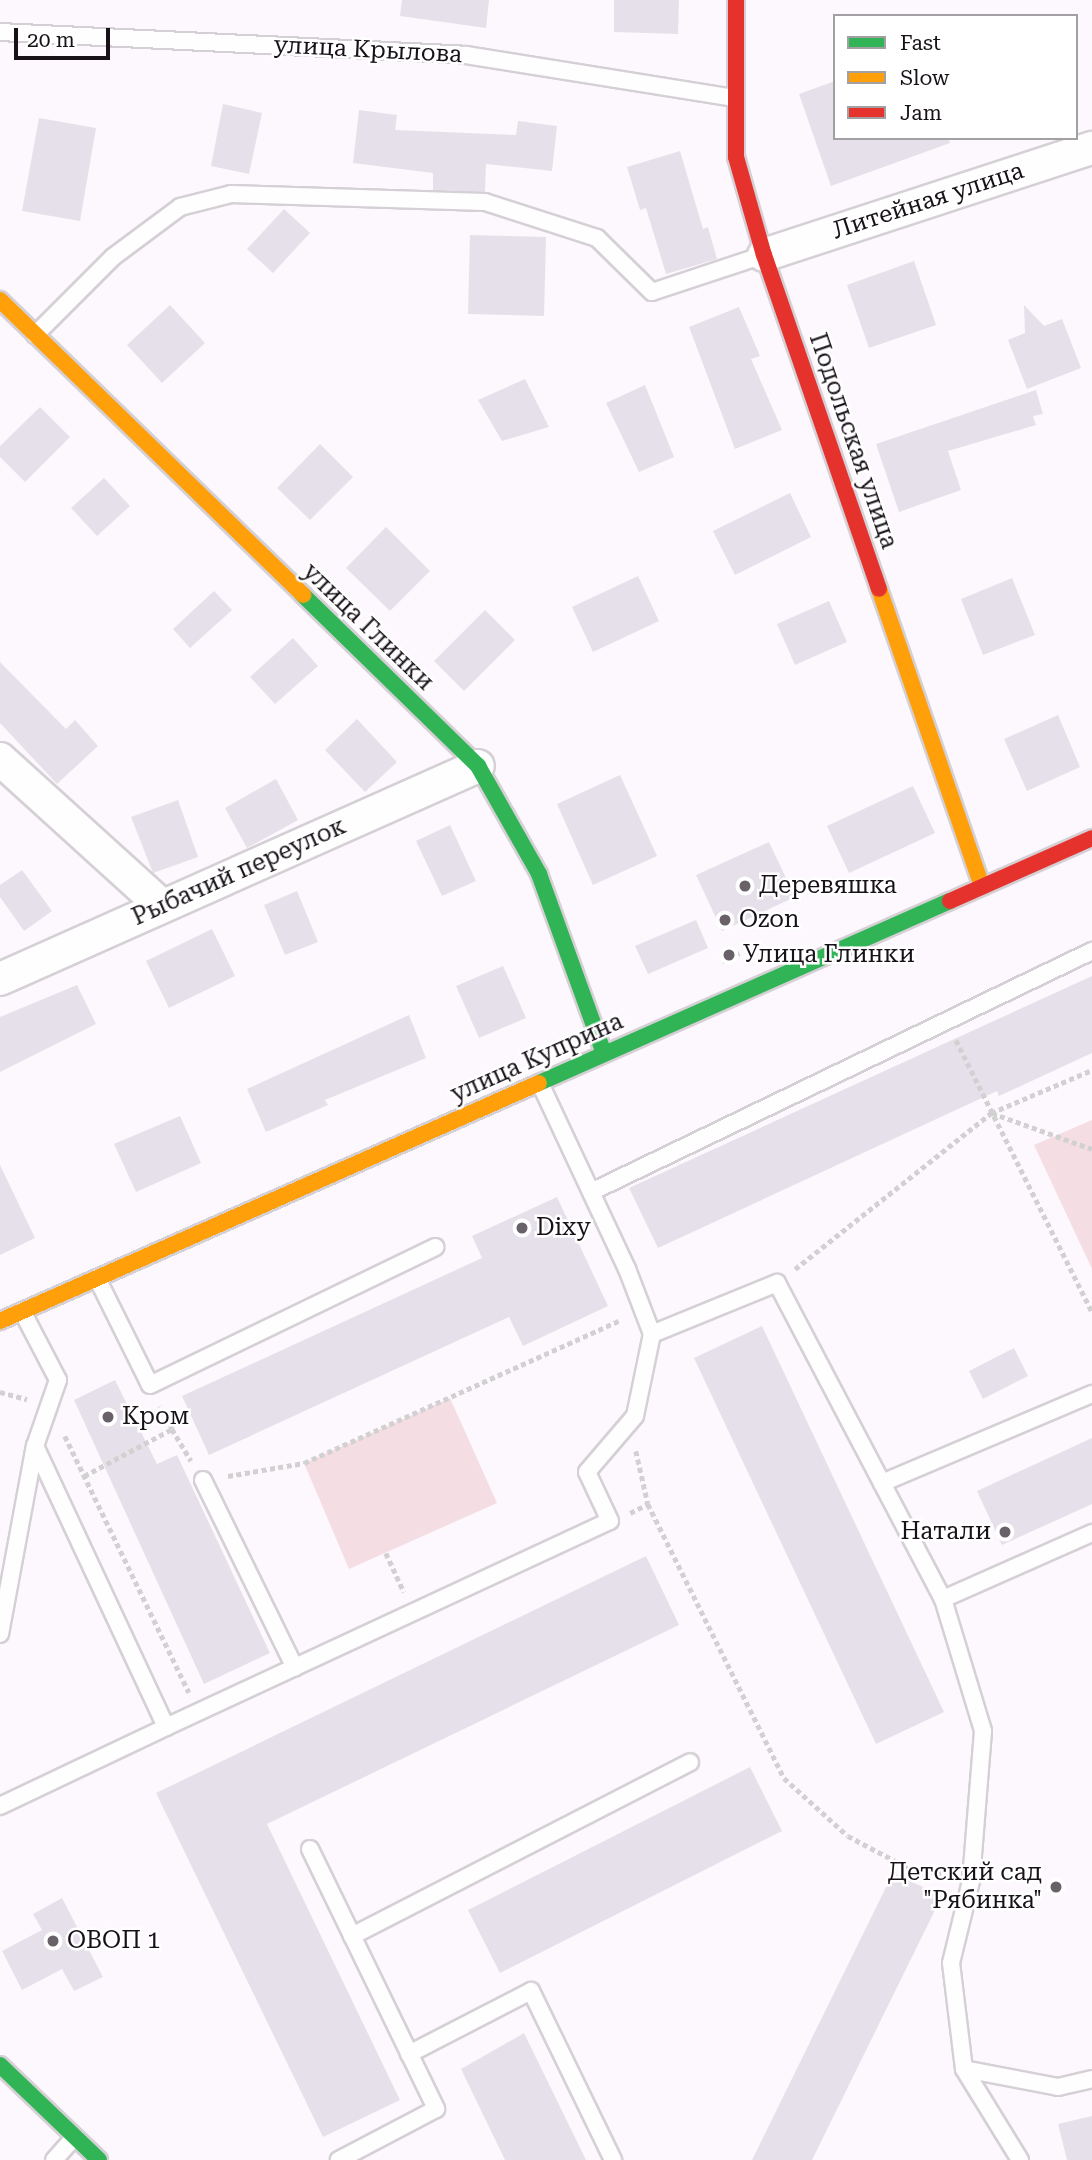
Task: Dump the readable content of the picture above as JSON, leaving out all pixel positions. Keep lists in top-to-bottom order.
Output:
{
  "streets": {
    "street": [
      "Литейная улица",
      "Подольская улица",
      "улица Глинки",
      "Рыбачий переулок",
      "улица Куприна"
    ],
    "lane": ["улица Крылова"]
  },
  "crossings": [
    ["улица Крылова", "Подольская улица"],
    ["Литейная улица", "Подольская улица"],
    ["Подольская улица", "улица Куприна"],
    ["улица Глинки", "Рыбачий переулок"],
    ["улица Глинки", "улица Куприна"]
  ],
  "places": [
    "Деревяшка",
    "Ozon",
    "Улица Глинки",
    "Dixy",
    "Кром",
    "Натали",
    "Детский сад \"Рябинка\"",
    "ОВОП 1"
  ],
  "legend": ["Fast", "Slow", "Jam"],
  "scale_bar": "20 m"
}
